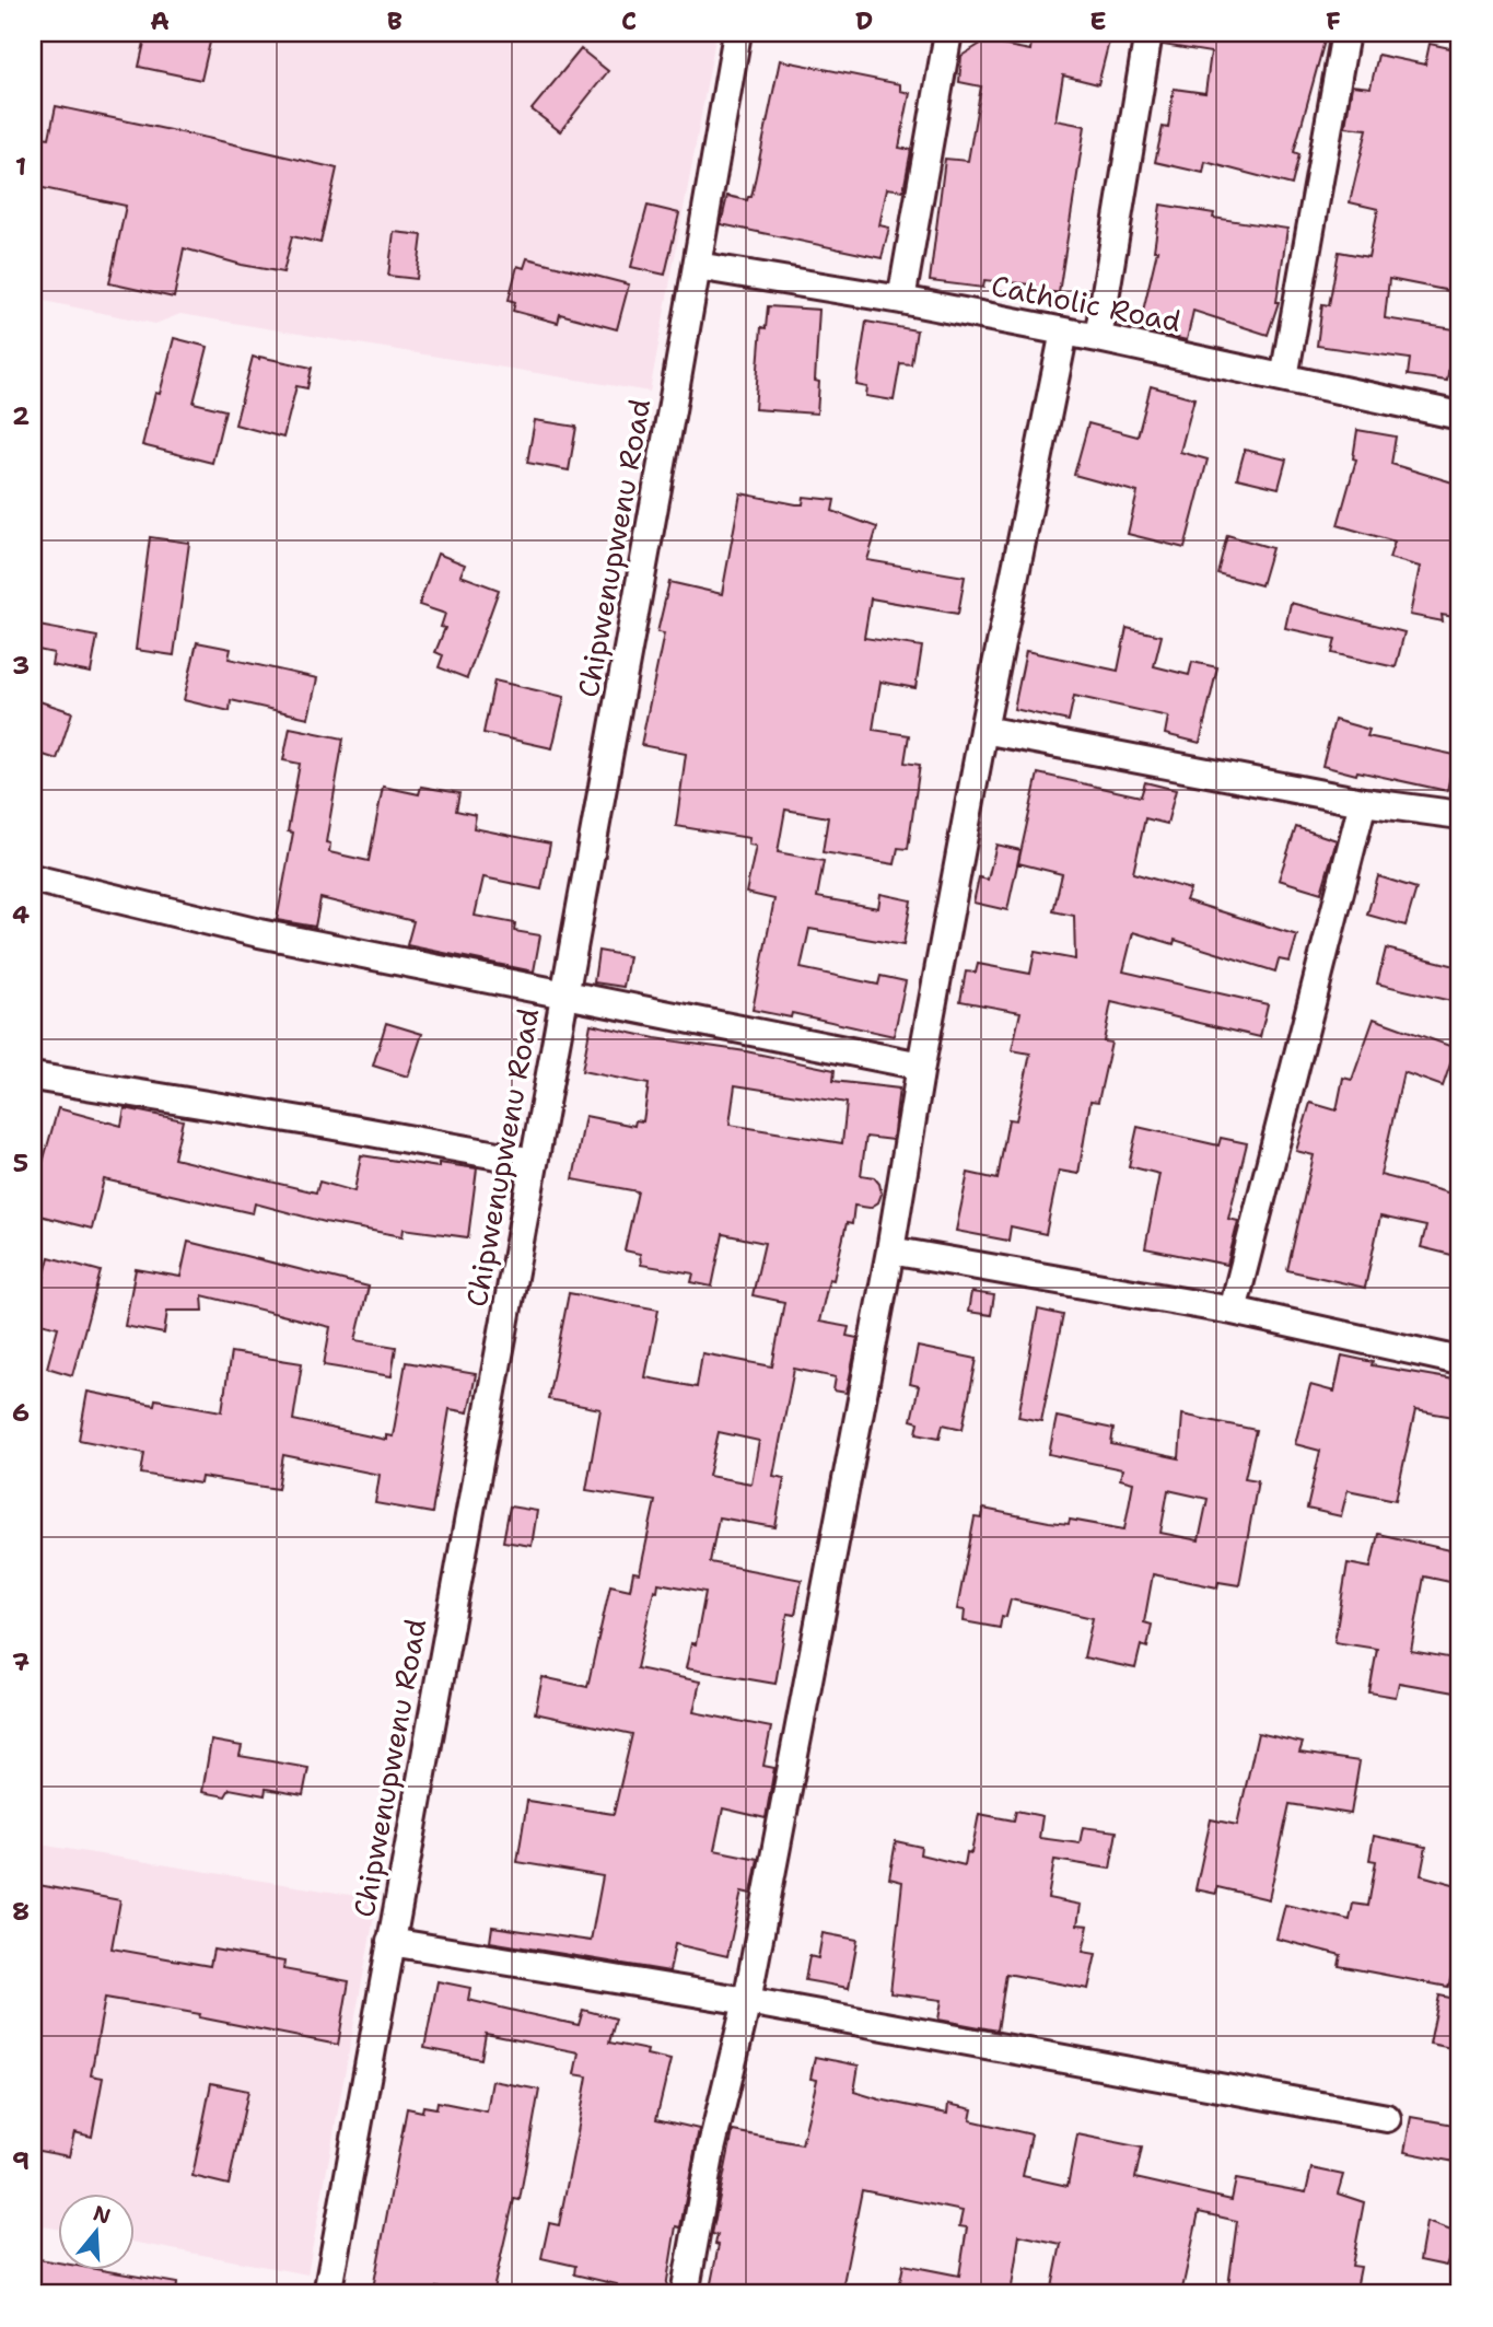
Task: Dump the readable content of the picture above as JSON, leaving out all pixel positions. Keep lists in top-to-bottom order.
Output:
{
  "streets": {
    "street": ["Catholic Road", "Chipwenupwenu Road"]
  },
  "crossings": [
    ["Catholic Road", "Chipwenupwenu Road"]
  ],
  "north": "top",
  "grid": {
    "columns": [
      "A",
      "B",
      "C",
      "D",
      "E",
      "F"
    ],
    "rows": [
      "1",
      "2",
      "3",
      "4",
      "5",
      "6",
      "7",
      "8",
      "9"
    ]
  }
}
